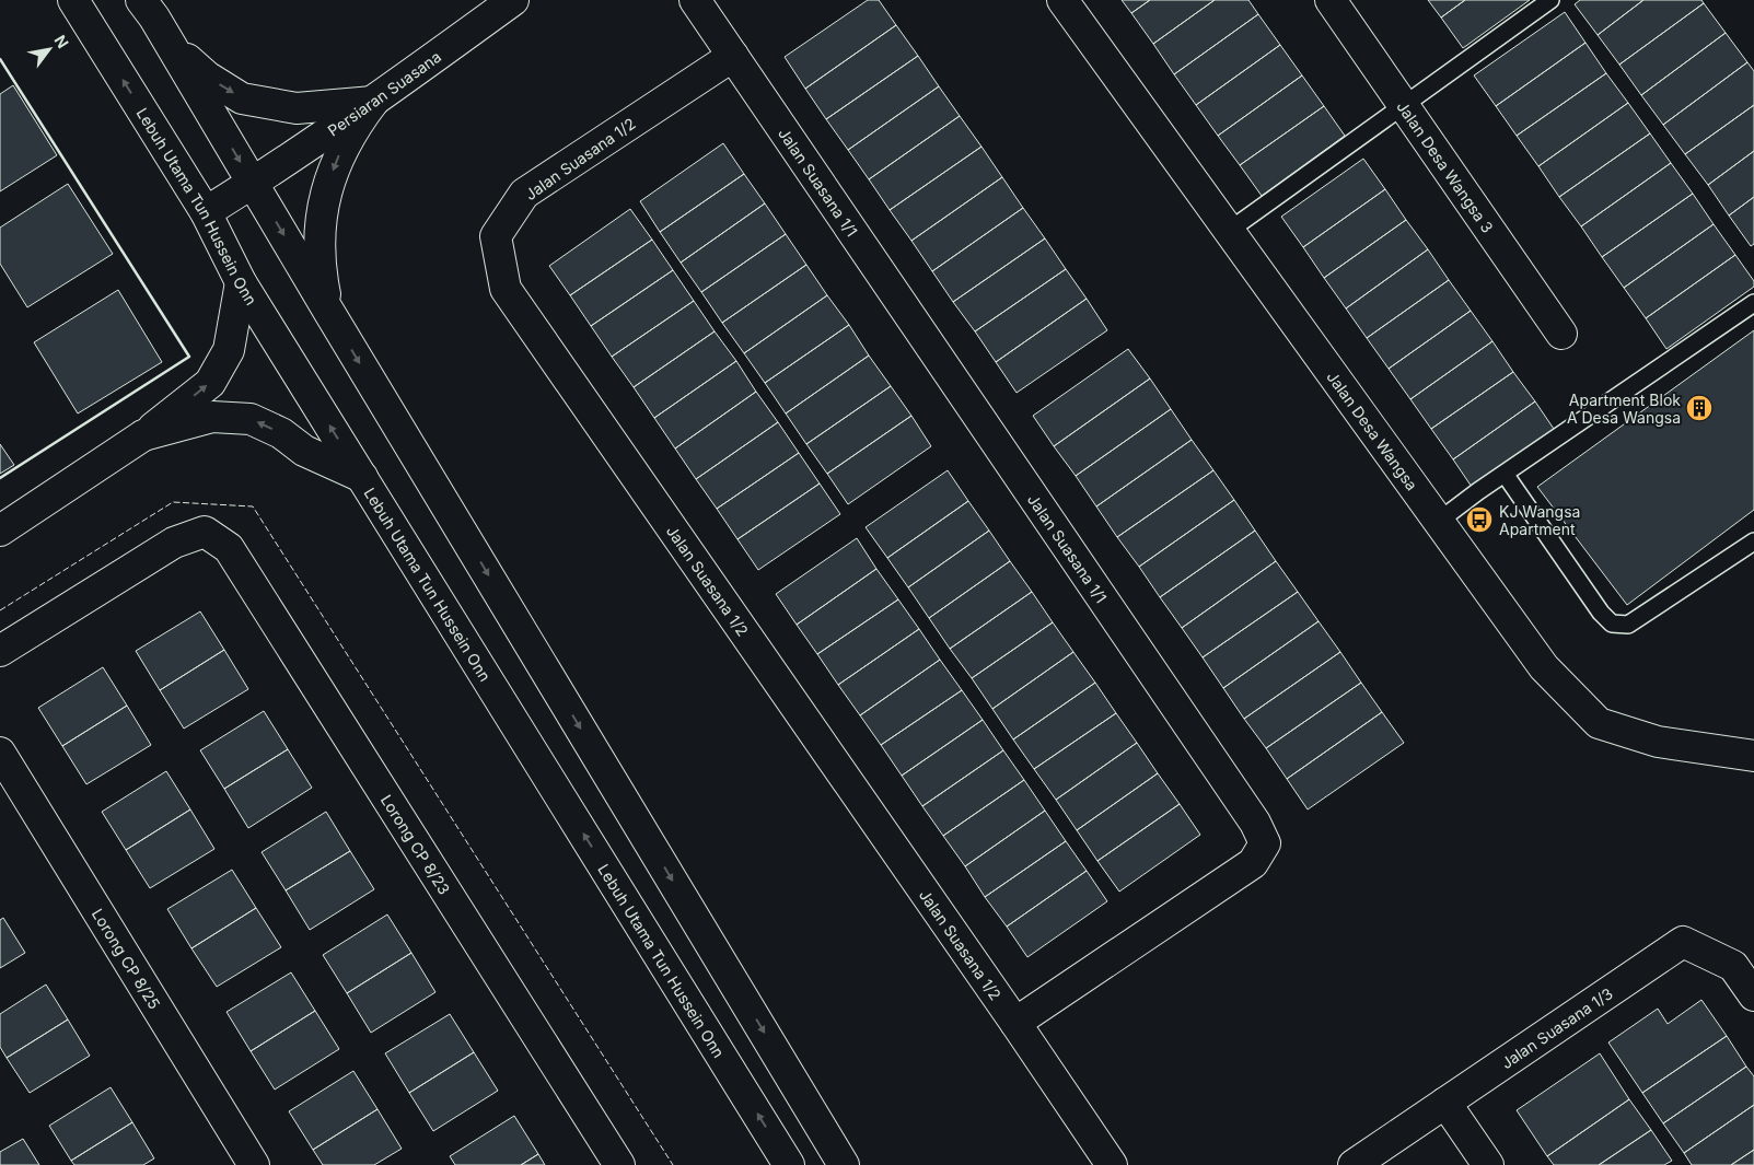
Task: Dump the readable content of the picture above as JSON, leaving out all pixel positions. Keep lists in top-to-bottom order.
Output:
{
  "streets": {
    "street": [
      "Persiaran Suasana",
      "Jalan Suasana 1/2",
      "Jalan Desa Wangsa 3",
      "Jalan Suasana 1/1",
      "Lebuh Utama Tun Hussein Onn",
      "Jalan Desa Wangsa",
      "Lorong CP 8/23",
      "Lorong CP 8/25",
      "Jalan Suasana 1/3"
    ]
  },
  "crossings": [
    ["Persiaran Suasana", "Lebuh Utama Tun Hussein Onn"],
    ["Jalan Suasana 1/2", "Jalan Suasana 1/1"]
  ],
  "places": {
    "building": ["Apartment Blok A Desa Wangsa"],
    "bus stop": ["KJ Wangsa Apartment"]
  },
  "north": "top right"
}
